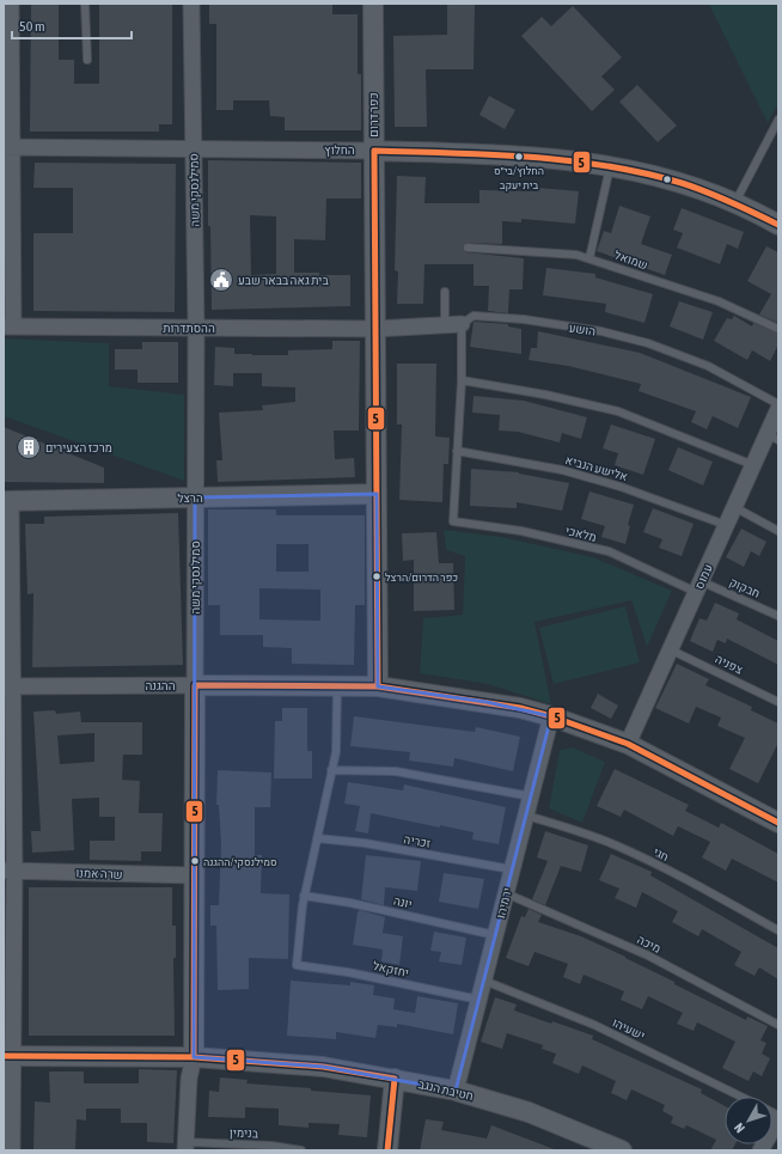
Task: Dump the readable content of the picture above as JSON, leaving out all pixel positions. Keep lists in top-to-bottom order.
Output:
{
  "streets": {
    "street": [
      "כפר דרום",
      "החלוץ",
      "סמילנסקי משה",
      "ההסתדרות",
      "הושע",
      "הרצל",
      "עמוס",
      "ההגנה",
      "שרה אמנו",
      "ירמיהו",
      "חטיבת הנגב"
    ],
    "lane": [
      "שמואל",
      "אלישע הנביא",
      "מלאכי",
      "חבקוק",
      "צפניה",
      "זכריה",
      "חגי",
      "יונה",
      "מיכה",
      "יחזקאל",
      "ישעיהו",
      "בנימין"
    ]
  },
  "crossings": [
    ["כפר דרום", "החלוץ"],
    ["כפר דרום", "ההסתדרות"],
    ["כפר דרום", "הושע"],
    ["כפר דרום", "הרצל"],
    ["כפר דרום", "ההגנה"],
    ["החלוץ", "סמילנסקי משה"],
    ["סמילנסקי משה", "ההסתדרות"],
    ["סמילנסקי משה", "הרצל"],
    ["סמילנסקי משה", "ההגנה"],
    ["סמילנסקי משה", "שרה אמנו"],
    ["סמילנסקי משה", "חטיבת הנגב"],
    ["סמילנסקי משה", "בנימין"],
    ["ההסתדרות", "הושע"],
    ["אלישע הנביא", "מלאכי"],
    ["אלישע הנביא", "עמוס"],
    ["מלאכי", "עמוס"],
    ["מלאכי", "חבקוק"],
    ["עמוס", "חבקוק"],
    ["עמוס", "צפניה"],
    ["עמוס", "ההגנה"],
    ["ההגנה", "ירמיהו"],
    ["זכריה", "ירמיהו"],
    ["חגי", "ירמיהו"],
    ["יונה", "ירמיהו"],
    ["יונה", "יחזקאל"],
    ["ירמיהו", "מיכה"],
    ["ירמיהו", "יחזקאל"],
    ["ירמיהו", "ישעיהו"],
    ["ירמיהו", "חטיבת הנגב"]
  ],
  "places": {
    "other": ["החלוץ/בי״ס בית יעקב", "כפר הדרום/הרצל", "סמילנסקי/ההגנה"],
    "public building": ["בית גאה בבאר שבע"],
    "building": ["מרכז הצעירים"]
  },
  "lines": ["transit line 5"],
  "scale_bar": "50 m",
  "north": "bottom left"
}
